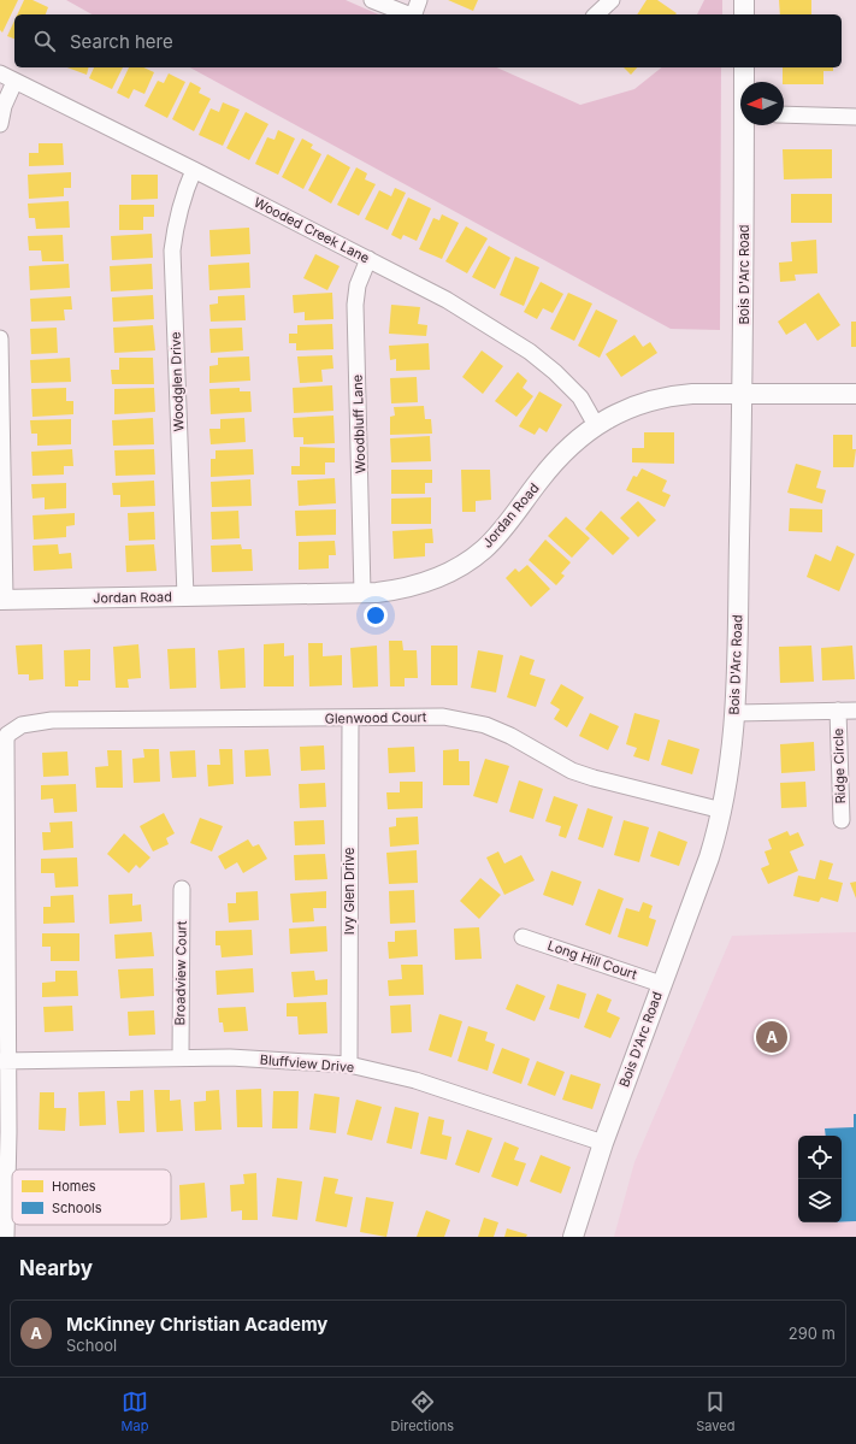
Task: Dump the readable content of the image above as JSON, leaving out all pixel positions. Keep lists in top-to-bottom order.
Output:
{
  "streets": {
    "street": [
      "Wooded Creek Lane",
      "Bois D'Arc Road",
      "Woodglen Drive",
      "Woodbluff Lane",
      "Jordan Road",
      "Glenwood Court",
      "Ridge Circle",
      "Ivy Glen Drive",
      "Long Hill Court",
      "Broadview Court",
      "Bluffview Drive"
    ]
  },
  "crossings": [
    ["Wooded Creek Lane", "Woodglen Drive"],
    ["Wooded Creek Lane", "Woodbluff Lane"],
    ["Wooded Creek Lane", "Jordan Road"],
    ["Bois D'Arc Road", "Jordan Road"],
    ["Bois D'Arc Road", "Glenwood Court"],
    ["Bois D'Arc Road", "Long Hill Court"],
    ["Bois D'Arc Road", "Bluffview Drive"],
    ["Woodglen Drive", "Jordan Road"],
    ["Woodbluff Lane", "Jordan Road"],
    ["Glenwood Court", "Ivy Glen Drive"],
    ["Glenwood Court", "Bluffview Drive"],
    ["Ivy Glen Drive", "Bluffview Drive"],
    ["Broadview Court", "Bluffview Drive"]
  ],
  "legend": ["Homes", "Schools"],
  "north": "left",
  "page": {
    "search": "Search here",
    "pins": "A",
    "heading": "Nearby",
    "list": [
      {
        "mark": "A",
        "name": "McKinney Christian Academy",
        "note": "School",
        "value": "290 m"
      }
    ],
    "nav": ["Map", "Directions", "Saved"]
  }
}
